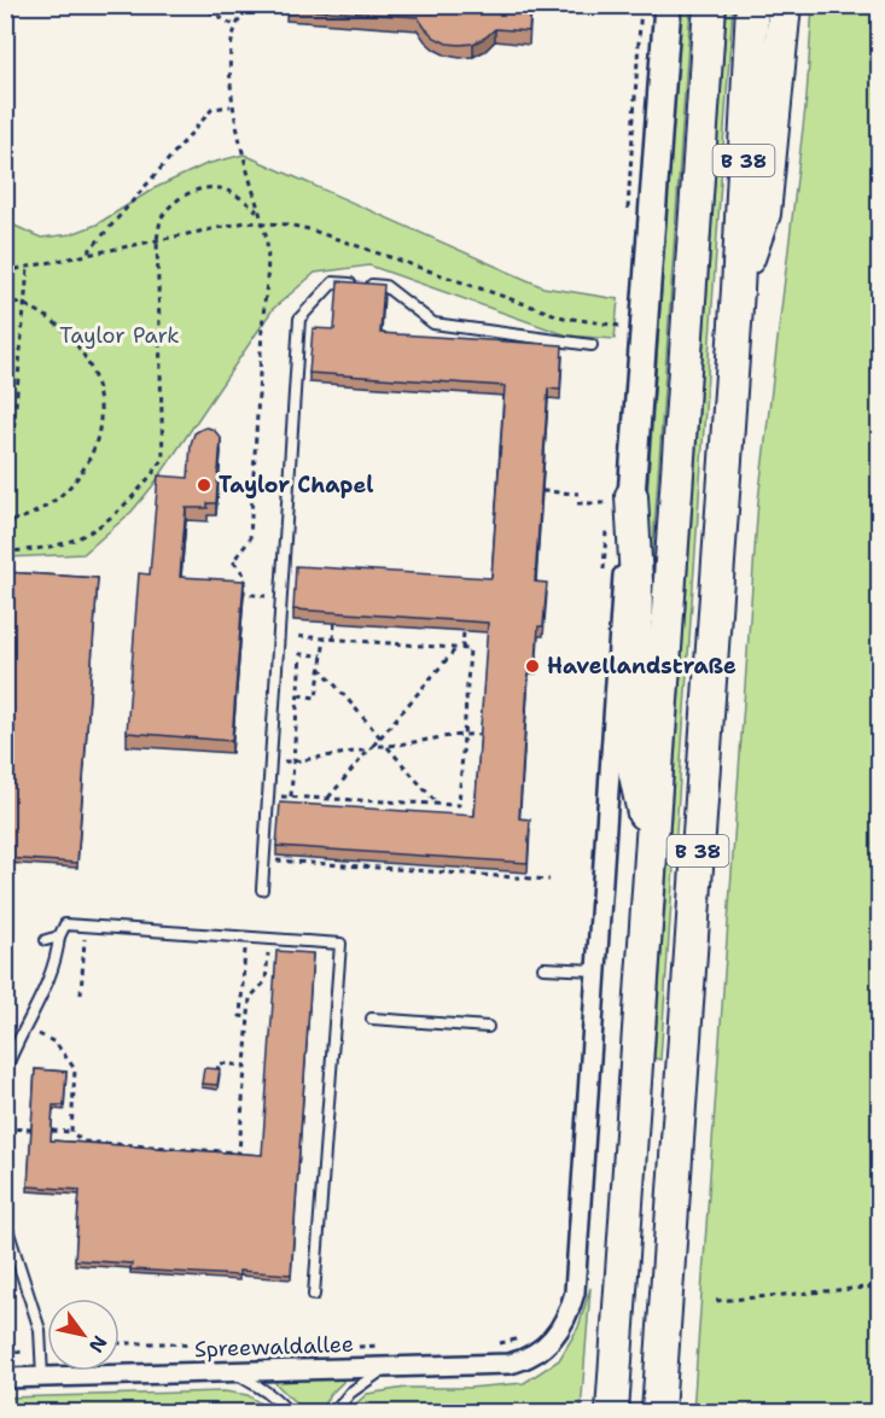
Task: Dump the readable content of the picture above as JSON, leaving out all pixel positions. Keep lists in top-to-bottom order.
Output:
{
  "streets": {
    "highway": ["B 38"],
    "street": ["Spreewaldallee"]
  },
  "parks": ["Taylor Park"],
  "places": ["Taylor Chapel", "Havellandstraße"],
  "north": "bottom right"
}
